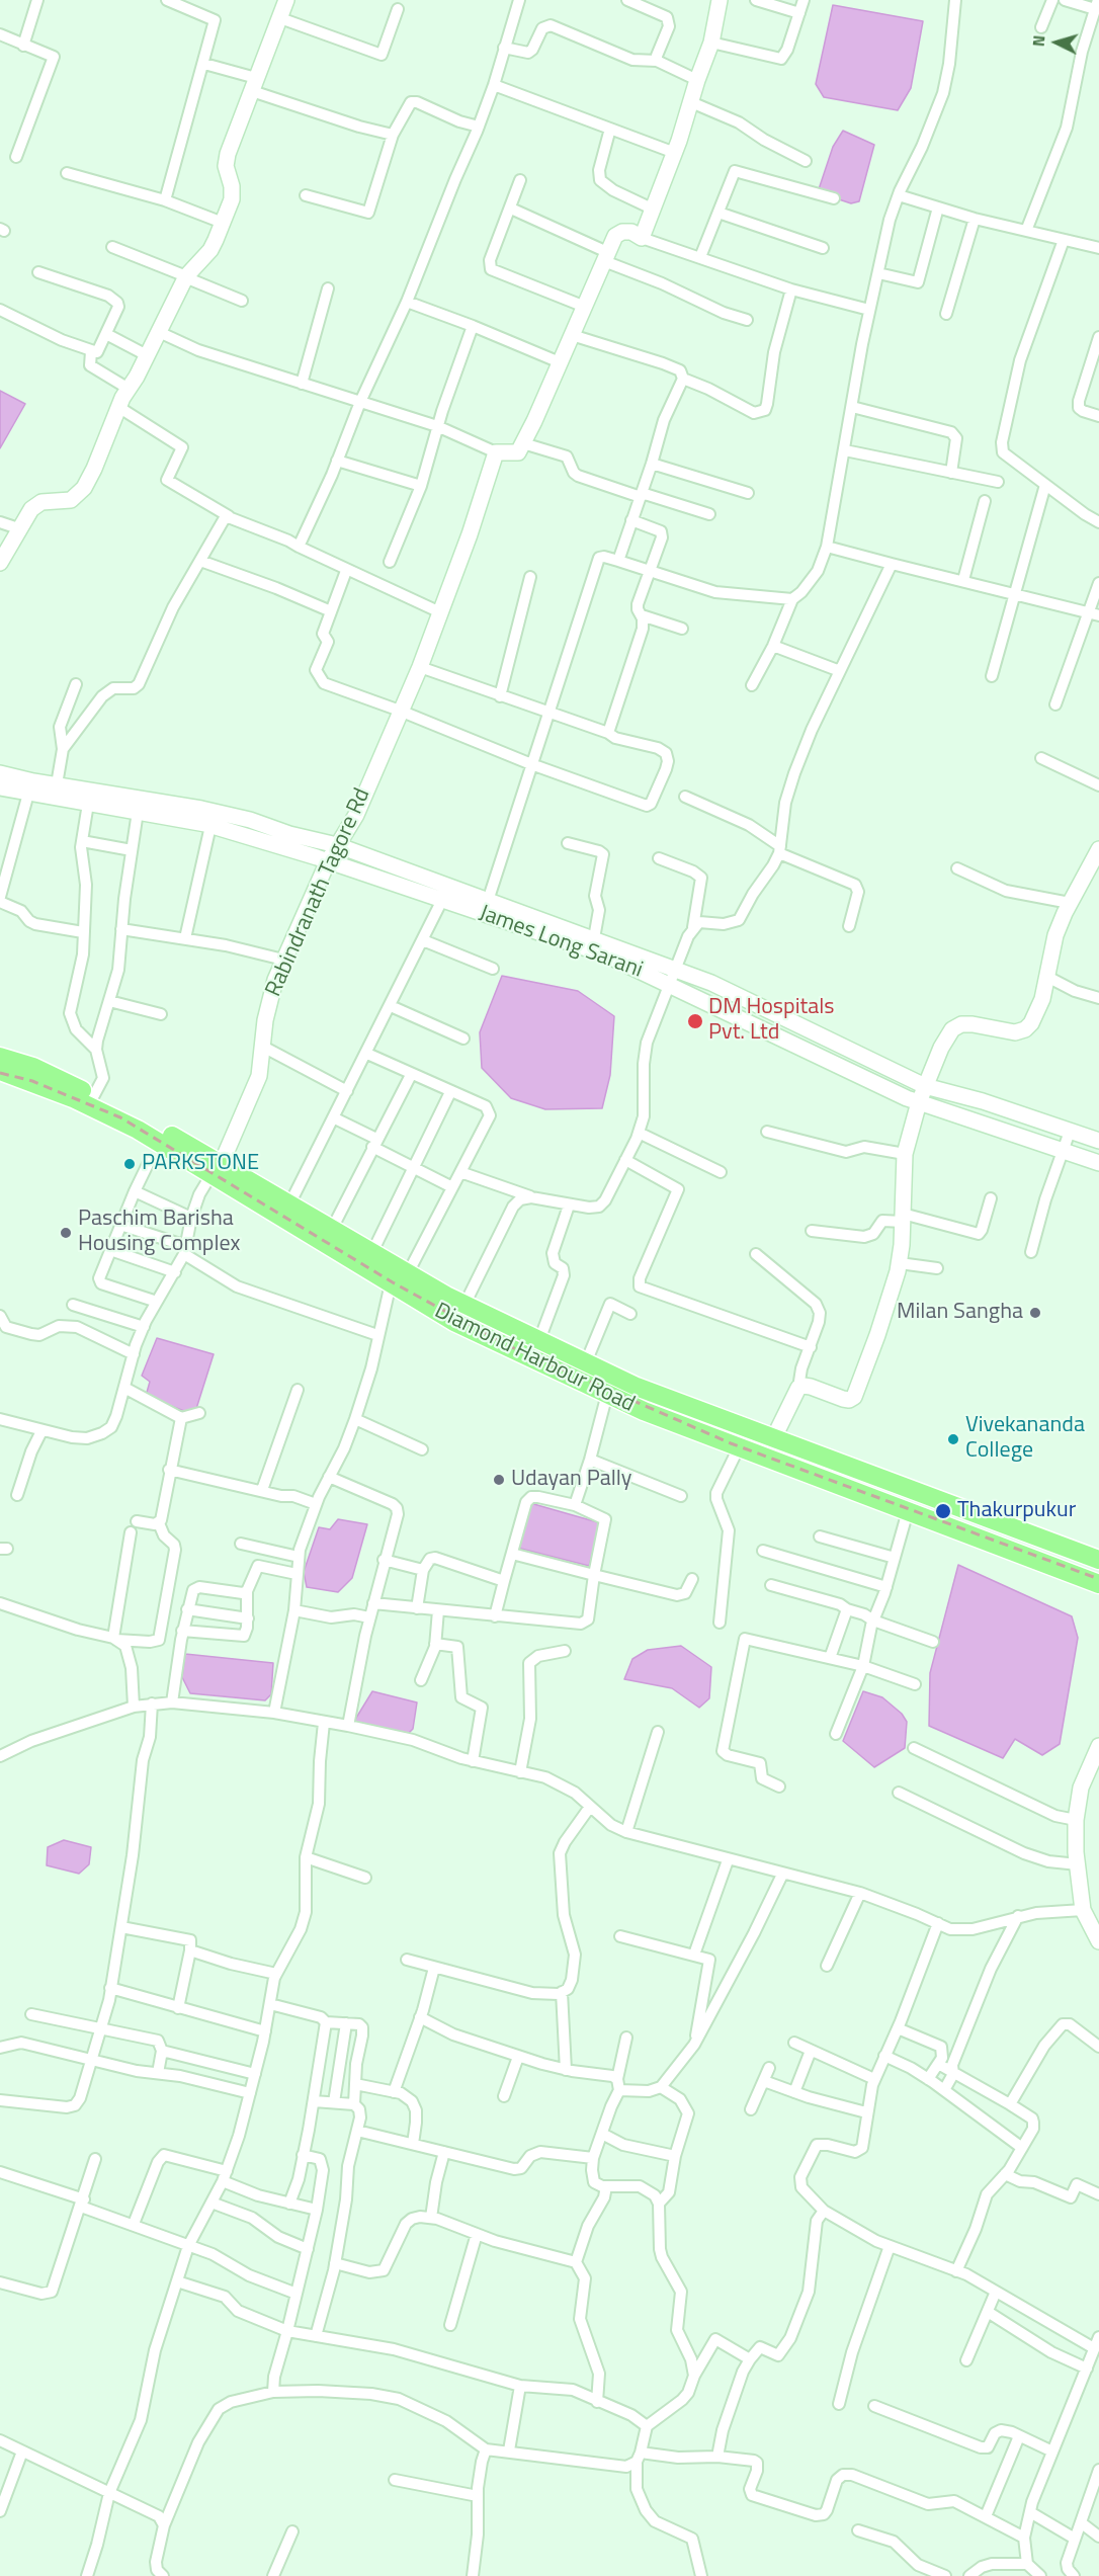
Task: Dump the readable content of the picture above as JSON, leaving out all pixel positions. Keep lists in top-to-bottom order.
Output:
{
  "streets": {
    "highway": ["Diamond Harbour Road"],
    "street": ["Rabindranath Tagore Rd", "James Long Sarani"]
  },
  "crossings": [
    ["Rabindranath Tagore Rd", "James Long Sarani"],
    ["Rabindranath Tagore Rd", "Diamond Harbour Road"]
  ],
  "places": [
    "DM Hospitals Pvt. Ltd",
    "PARKSTONE",
    "Paschim Barisha Housing Complex",
    "Milan Sangha",
    "Vivekananda College",
    "Udayan Pally",
    "Thakurpukur"
  ],
  "north": "left"
}
